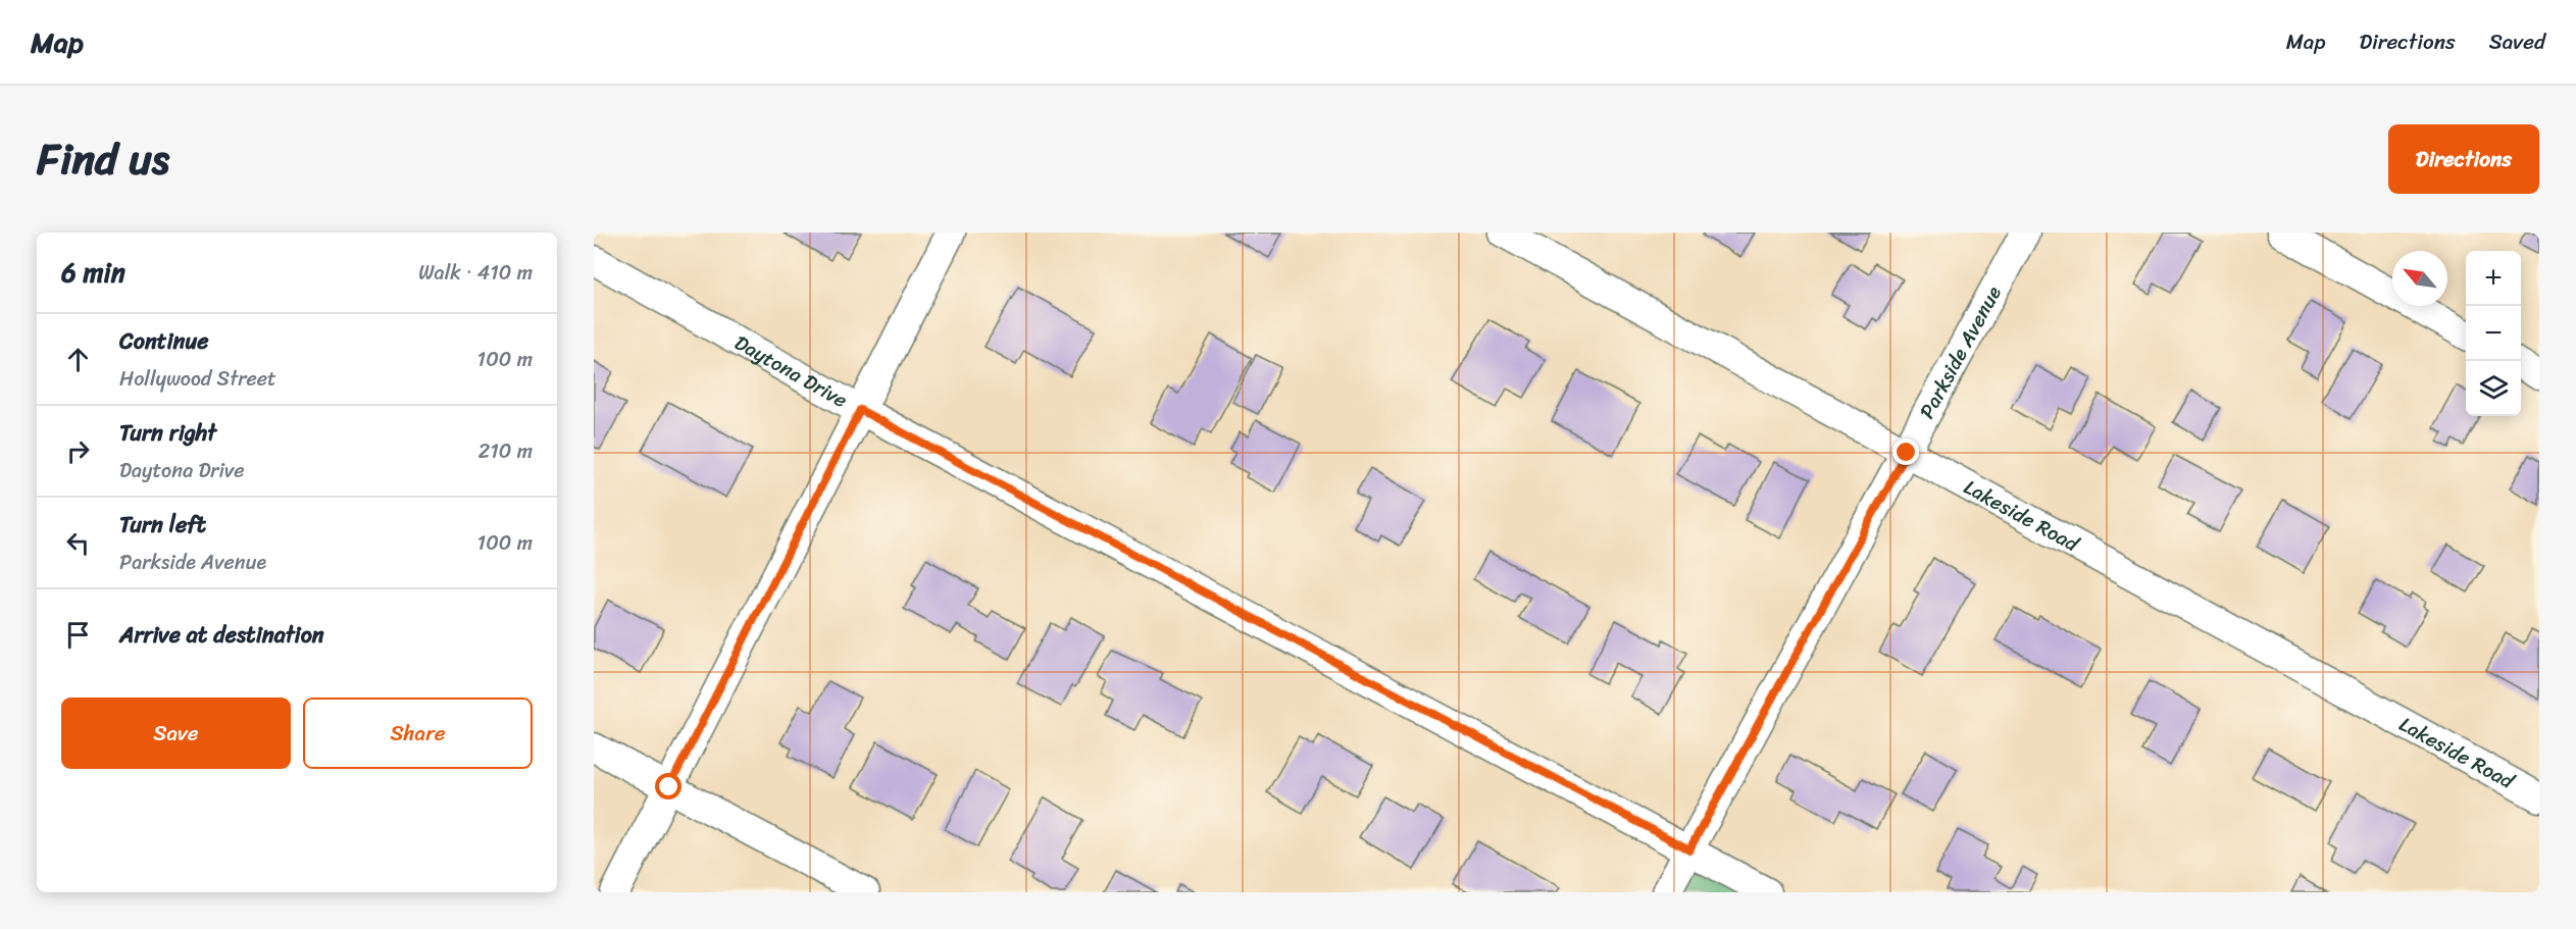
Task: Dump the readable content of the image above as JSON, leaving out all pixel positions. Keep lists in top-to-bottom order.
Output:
{
  "streets": {
    "street": ["Parkside Avenue", "Daytona Drive", "Lakeside Road"]
  },
  "crossings": [
    ["Parkside Avenue", "Daytona Drive"],
    ["Parkside Avenue", "Lakeside Road"]
  ],
  "north": "top left",
  "page": {
    "header": "Map",
    "nav": ["Map", "Directions", "Saved"],
    "title": "Find us",
    "buttons": [
      "Directions",
      ["Save", "Share"]
    ],
    "heading": ["6 min", "Walk · 410 m"],
    "map_buttons": ["+", "−"],
    "list": [
      ["Continue", "Hollywood Street", "100 m"],
      ["Turn right", "Daytona Drive", "210 m"],
      ["Turn left", "Parkside Avenue", "100 m"],
      "Arrive at destination"
    ]
  }
}
